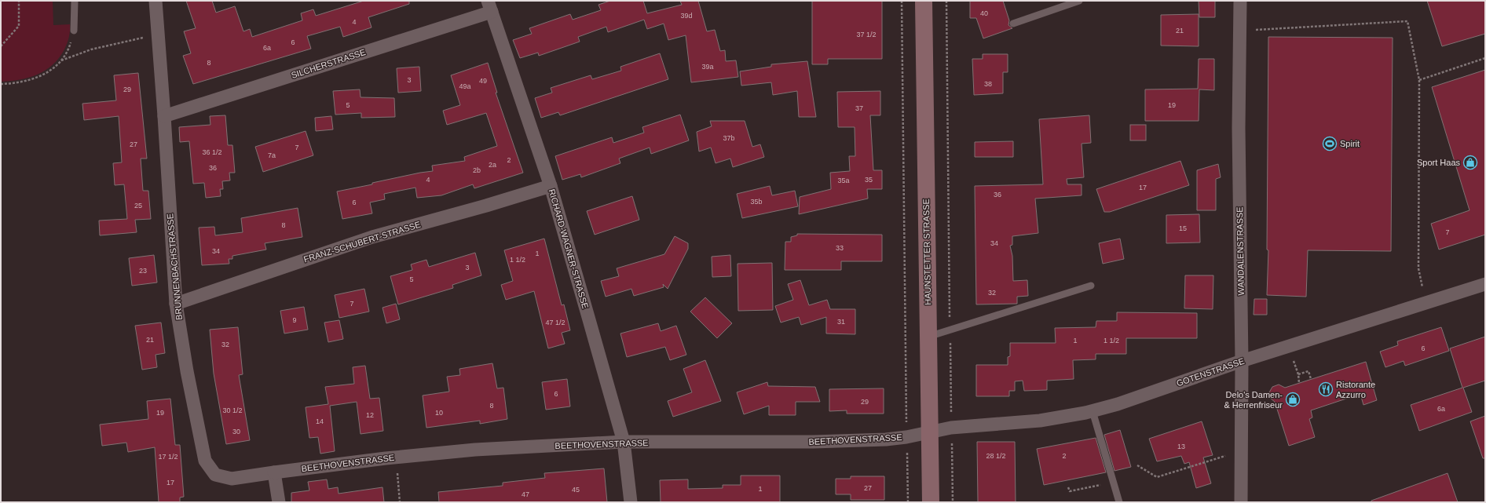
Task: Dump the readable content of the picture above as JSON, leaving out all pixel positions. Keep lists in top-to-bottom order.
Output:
{
  "streets": {
    "main road": ["HAUNSTETTER STRASSE"],
    "street": [
      "SILCHERSTRASSE",
      "FRANZ-SCHUBERT-STRASSE",
      "RICHARD-WAGNER-STRASSE",
      "WANDALENSTRASSE",
      "BRUNNENBACHSTRASSE",
      "GOTENSTRASSE",
      "BEETHOVENSTRASSE"
    ]
  },
  "crossings": [
    ["SILCHERSTRASSE", "RICHARD-WAGNER-STRASSE"],
    ["SILCHERSTRASSE", "BRUNNENBACHSTRASSE"],
    ["FRANZ-SCHUBERT-STRASSE", "RICHARD-WAGNER-STRASSE"],
    ["FRANZ-SCHUBERT-STRASSE", "BRUNNENBACHSTRASSE"],
    ["RICHARD-WAGNER-STRASSE", "BEETHOVENSTRASSE"],
    ["WANDALENSTRASSE", "GOTENSTRASSE"],
    ["HAUNSTETTER STRASSE", "GOTENSTRASSE"],
    ["HAUNSTETTER STRASSE", "BEETHOVENSTRASSE"],
    ["BRUNNENBACHSTRASSE", "BEETHOVENSTRASSE"],
    ["GOTENSTRASSE", "BEETHOVENSTRASSE"]
  ],
  "places": {
    "sports": ["Spirit"],
    "shop": ["Sport Haas", "Delo's Damen- & Herrenfriseur"],
    "restaurant": ["Ristorante Azzurro"]
  },
  "house_numbers": [
    "40",
    "39d",
    "4",
    "21",
    "37 1/2",
    "6",
    "6a",
    "8",
    "39a",
    "3",
    "49",
    "38",
    "49a",
    "29",
    "5",
    "19",
    "37",
    "37b",
    "27",
    "7",
    "36 1/2",
    "7a",
    "2",
    "2a",
    "36",
    "2b",
    "4",
    "35",
    "35a",
    "17",
    "36",
    "35b",
    "6",
    "25",
    "8",
    "15",
    "7",
    "34",
    "33",
    "34",
    "1",
    "1 1/2",
    "3",
    "23",
    "5",
    "32",
    "7",
    "9",
    "31",
    "47 1/2",
    "21",
    "1",
    "1 1/2",
    "32",
    "6",
    "6",
    "29",
    "8",
    "6a",
    "30 1/2",
    "19",
    "10",
    "12",
    "14",
    "30",
    "13",
    "28 1/2",
    "2",
    "17 1/2",
    "17",
    "27",
    "1",
    "45",
    "47"
  ]
}
